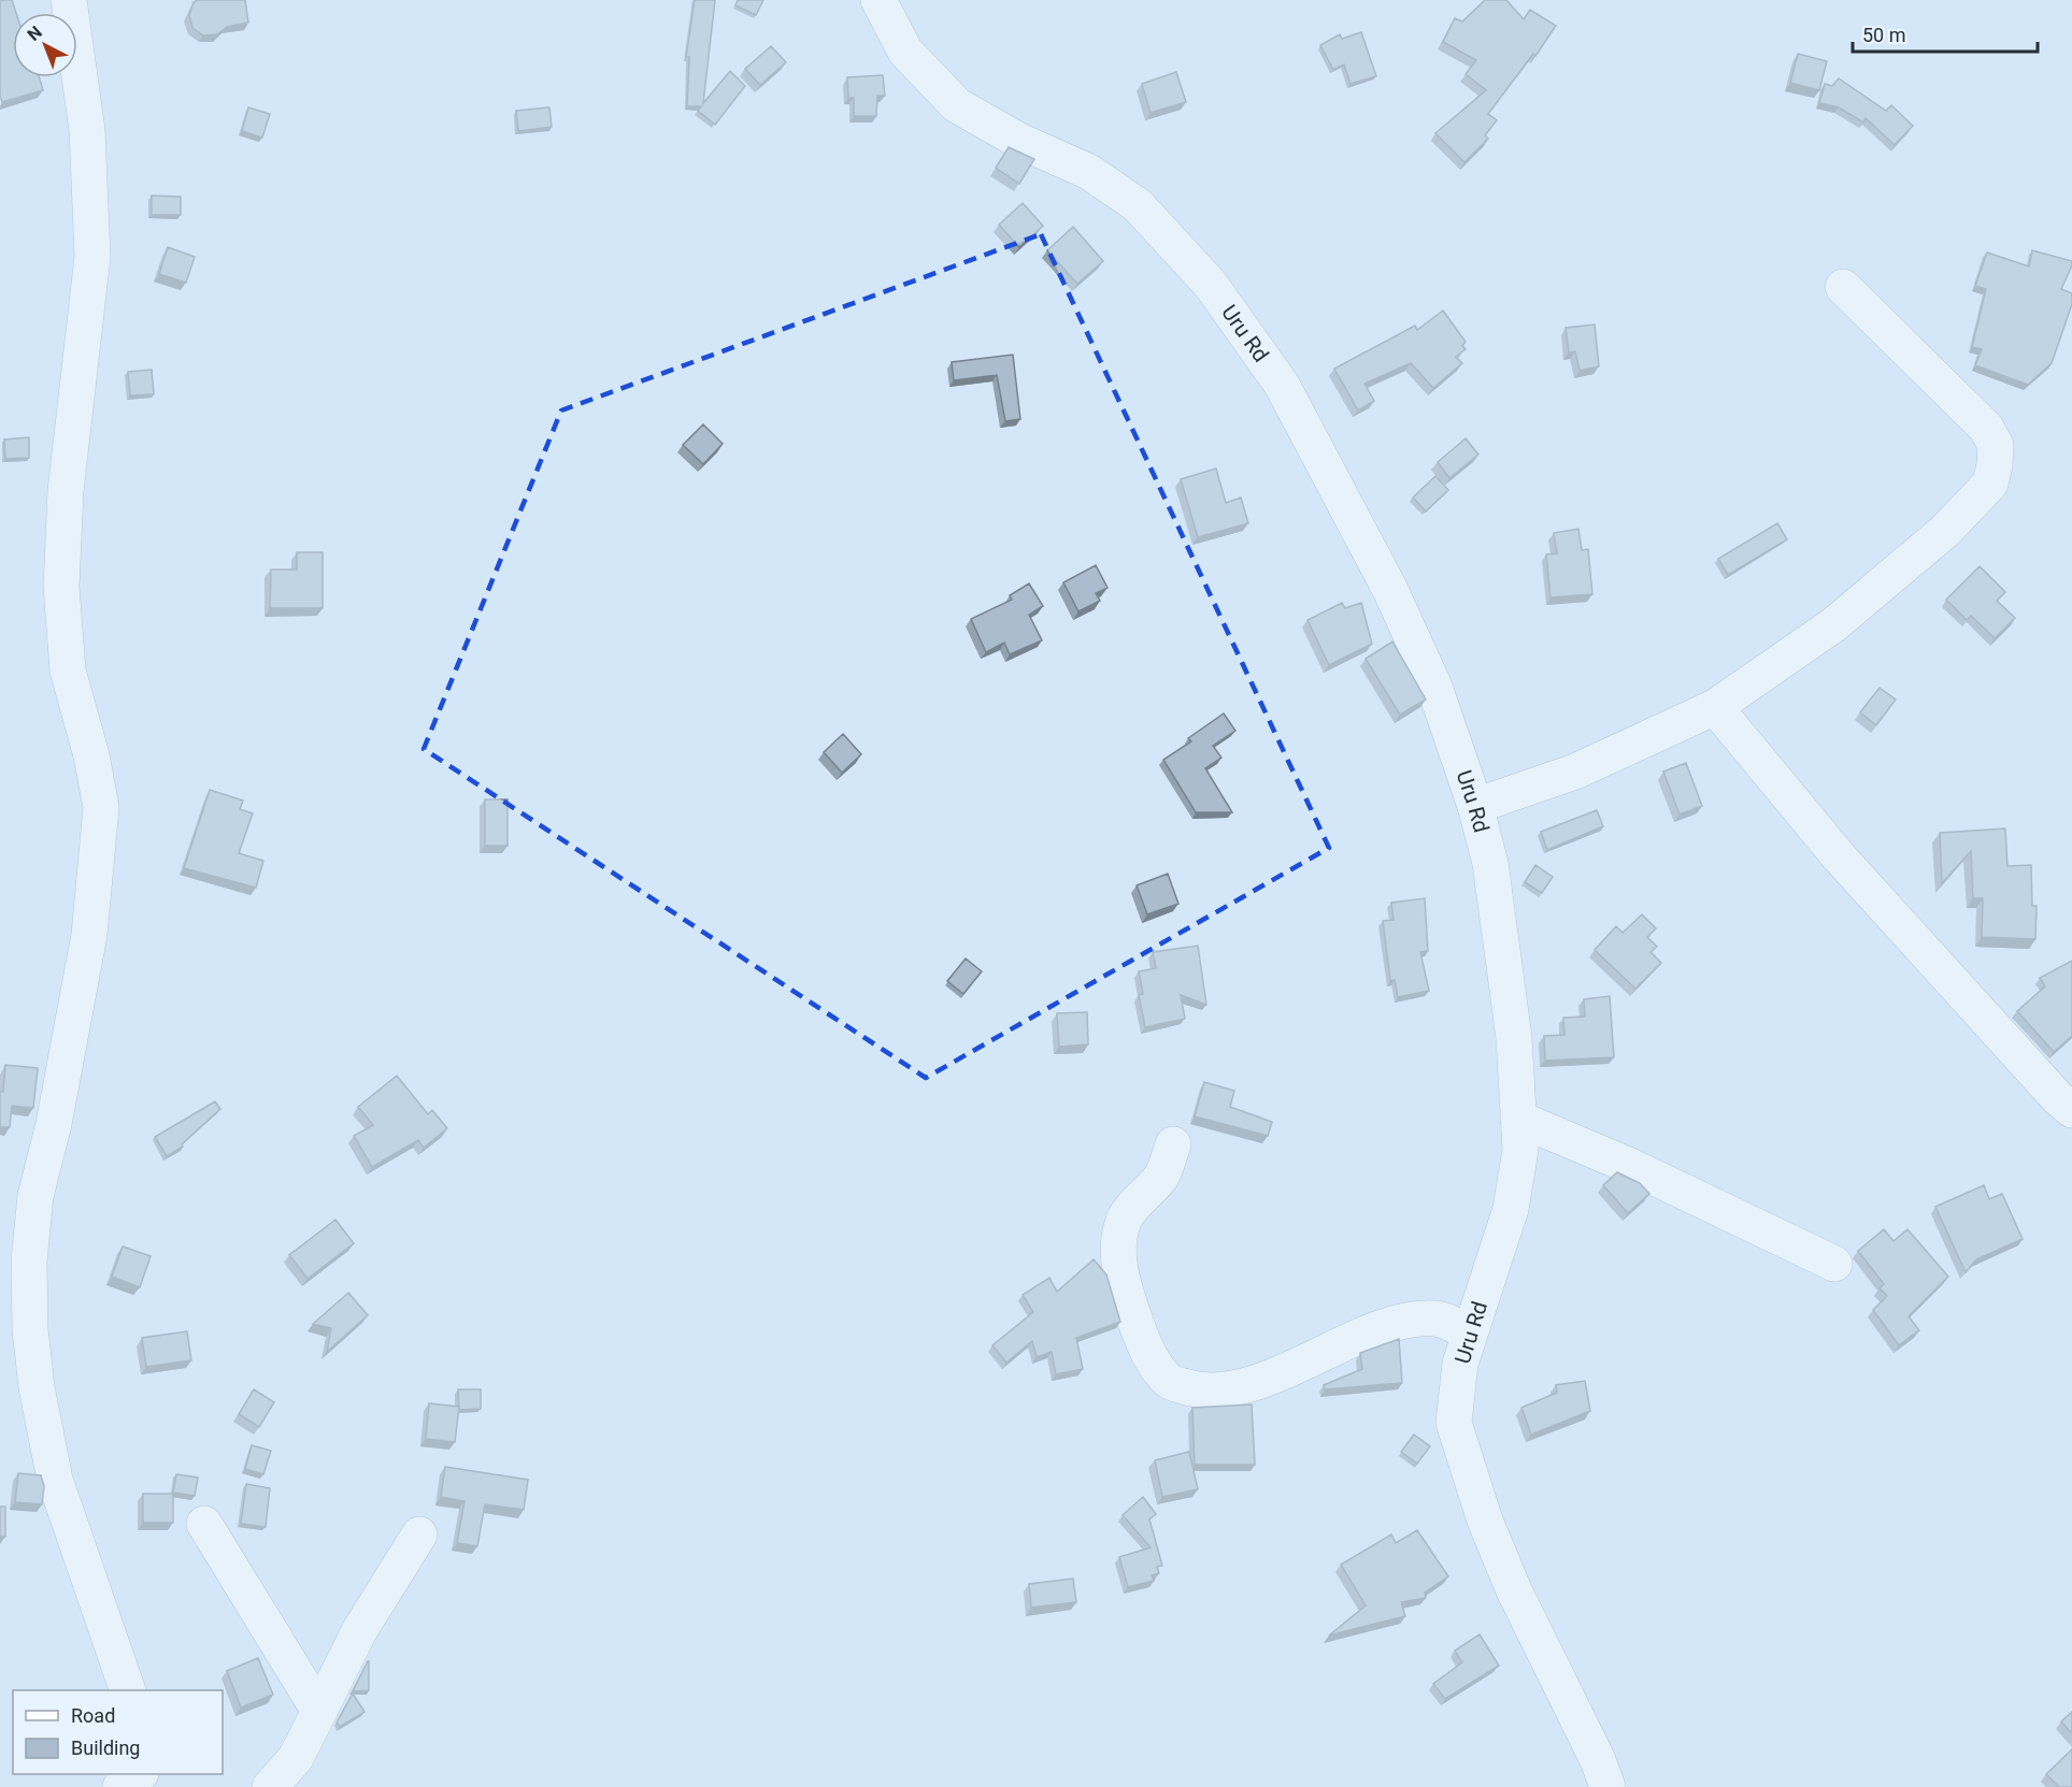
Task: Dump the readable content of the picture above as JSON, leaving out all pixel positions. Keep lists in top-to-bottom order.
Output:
{
  "streets": {
    "street": ["Uru Rd"]
  },
  "legend": ["Road", "Building"],
  "scale_bar": "50 m",
  "north": "top left"
}
